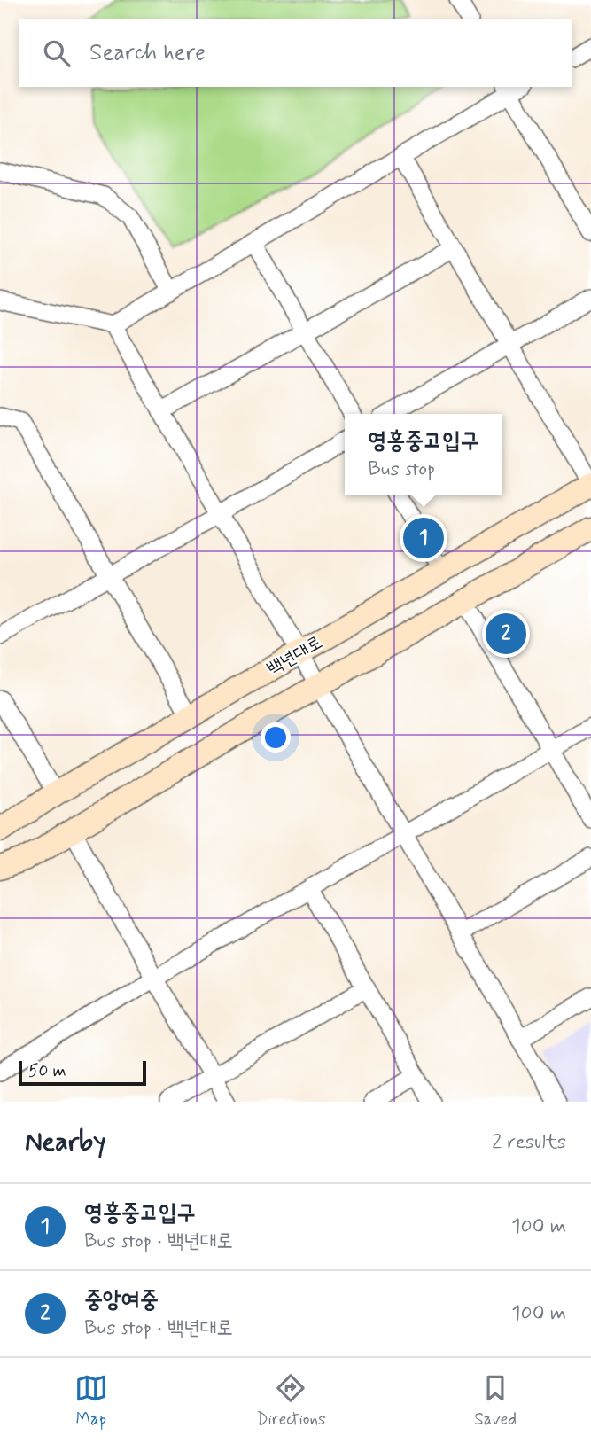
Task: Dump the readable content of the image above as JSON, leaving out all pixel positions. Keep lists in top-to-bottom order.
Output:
{
  "streets": {
    "street": ["백년대로"]
  },
  "scale_bar": "50 m",
  "page": {
    "search": "Search here",
    "popup": ["영흥중고입구", "Bus stop"],
    "pins": ["1", "2"],
    "scale": "50 m",
    "heading": ["Nearby", "2 results"],
    "list": [
      {
        "mark": "1",
        "name": "영흥중고입구",
        "note": "Bus stop · 백년대로",
        "value": "100 m"
      },
      {
        "mark": "2",
        "name": "중앙여중",
        "note": "Bus stop · 백년대로",
        "value": "100 m"
      }
    ],
    "nav": ["Map", "Directions", "Saved"]
  }
}
